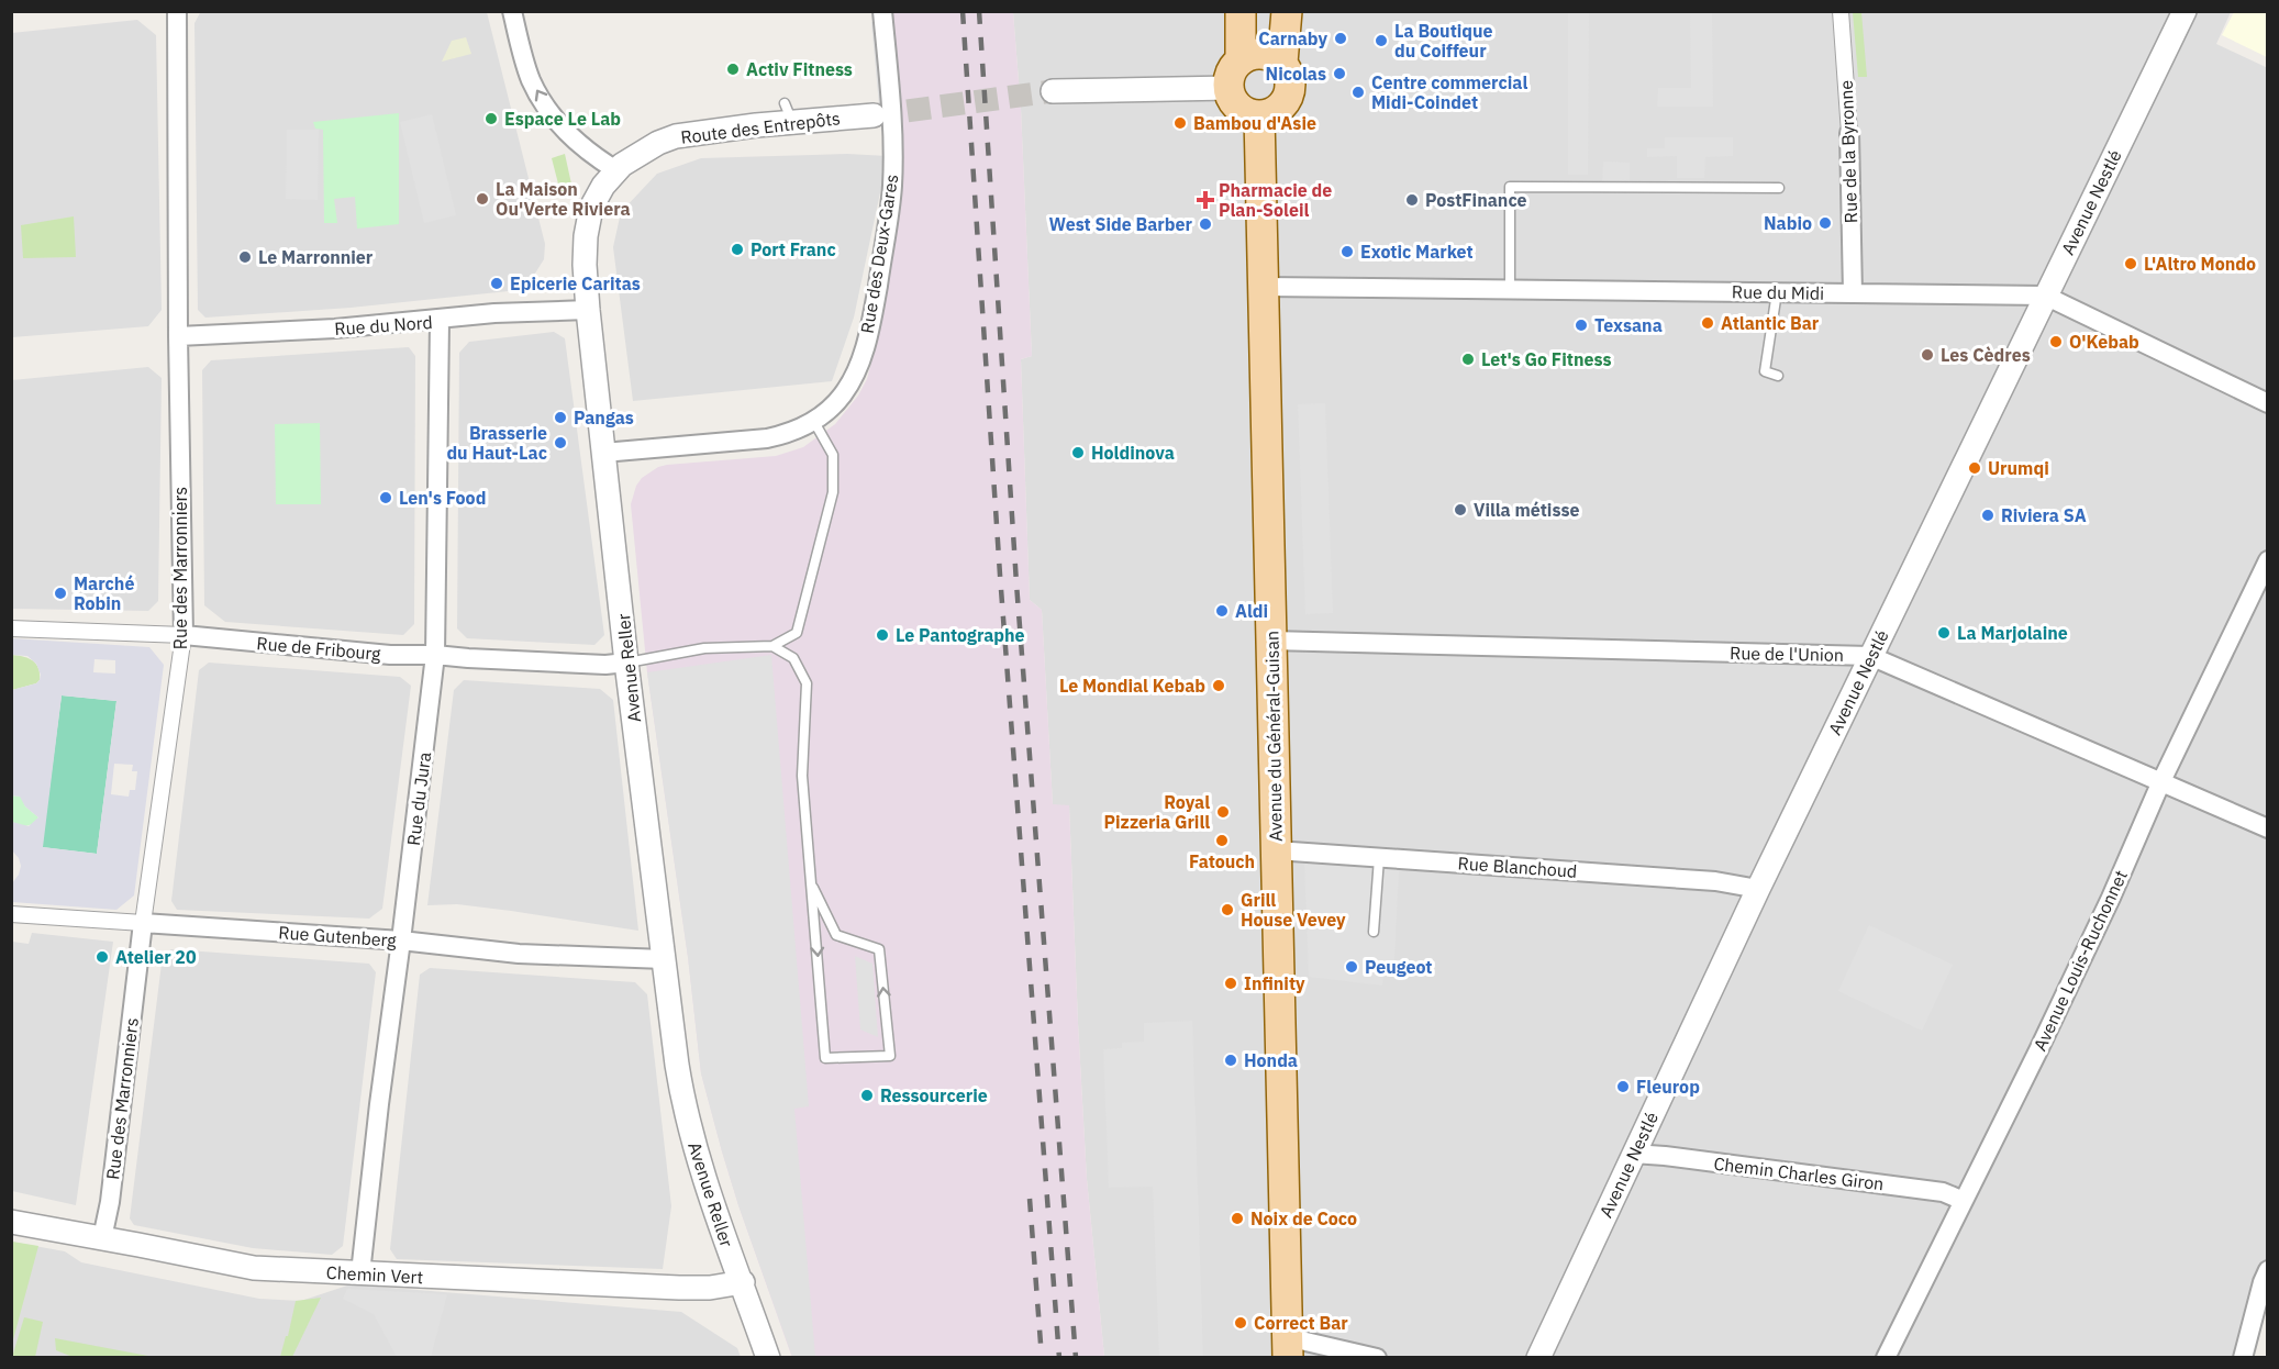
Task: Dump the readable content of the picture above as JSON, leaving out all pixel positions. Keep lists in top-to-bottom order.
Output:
{
  "streets": {
    "main road": ["Avenue du Général-Guisan"],
    "street": [
      "Route des Entrepôts",
      "Rue de la Byronne",
      "Avenue Nestlé",
      "Rue des Deux-Gares",
      "Rue du Midi",
      "Rue du Nord",
      "Rue des Marronniers",
      "Rue de Fribourg",
      "Rue de l'Union",
      "Avenue Reller",
      "Rue du Jura",
      "Rue Blanchoud",
      "Rue Gutenberg",
      "Avenue Louis-Ruchonnet",
      "Chemin Charles Giron",
      "Chemin Vert"
    ]
  },
  "crossings": [
    ["Route des Entrepôts", "Avenue Reller"],
    ["Rue de la Byronne", "Rue du Midi"],
    ["Avenue Nestlé", "Rue du Midi"],
    ["Avenue Nestlé", "Rue de l'Union"],
    ["Avenue Nestlé", "Rue Blanchoud"],
    ["Avenue Nestlé", "Chemin Charles Giron"],
    ["Rue des Deux-Gares", "Avenue Reller"],
    ["Rue du Midi", "Avenue du Général-Guisan"],
    ["Rue du Nord", "Rue des Marronniers"],
    ["Rue du Nord", "Avenue Reller"],
    ["Rue du Nord", "Rue du Jura"],
    ["Rue des Marronniers", "Rue de Fribourg"],
    ["Rue des Marronniers", "Rue Gutenberg"],
    ["Rue des Marronniers", "Chemin Vert"],
    ["Rue de Fribourg", "Avenue Reller"],
    ["Rue de Fribourg", "Rue du Jura"],
    ["Rue de l'Union", "Avenue du Général-Guisan"],
    ["Rue de l'Union", "Avenue Louis-Ruchonnet"],
    ["Avenue Reller", "Rue Gutenberg"],
    ["Avenue Reller", "Chemin Vert"],
    ["Avenue du Général-Guisan", "Rue Blanchoud"],
    ["Rue du Jura", "Rue Gutenberg"],
    ["Rue du Jura", "Chemin Vert"],
    ["Avenue Louis-Ruchonnet", "Chemin Charles Giron"]
  ],
  "places": {
    "other": [
      "Carnaby",
      "La Boutique du Coiffeur",
      "Activ Fitness",
      "Nicolas",
      "Centre commercial Midi-Coindet",
      "Espace Le Lab",
      "Bambou d'Asie",
      "La Maison Ou'Verte Riviera",
      "PostFinance",
      "Nabio",
      "West Side Barber",
      "Port Franc",
      "Exotic Market",
      "Le Marronnier",
      "L'Altro Mondo",
      "Epicerie Caritas",
      "Atlantic Bar",
      "Texsana",
      "O'Kebab",
      "Les Cèdres",
      "Let's Go Fitness",
      "Pangas",
      "Brasserie du Haut-Lac",
      "Holdinova",
      "Urumqi",
      "Len's Food",
      "Villa métisse",
      "Riviera SA",
      "Marché Robin",
      "Aldi",
      "La Marjolaine",
      "Le Pantographe",
      "Le Mondial Kebab",
      "Royal Pizzeria Grill",
      "Fatouch",
      "Grill House Vevey",
      "Atelier 20",
      "Peugeot",
      "Infinity",
      "Honda",
      "Fleurop",
      "Ressourcerie",
      "Noix de Coco",
      "Correct Bar"
    ],
    "health": ["Pharmacie de Plan-Soleil"]
  }
}
